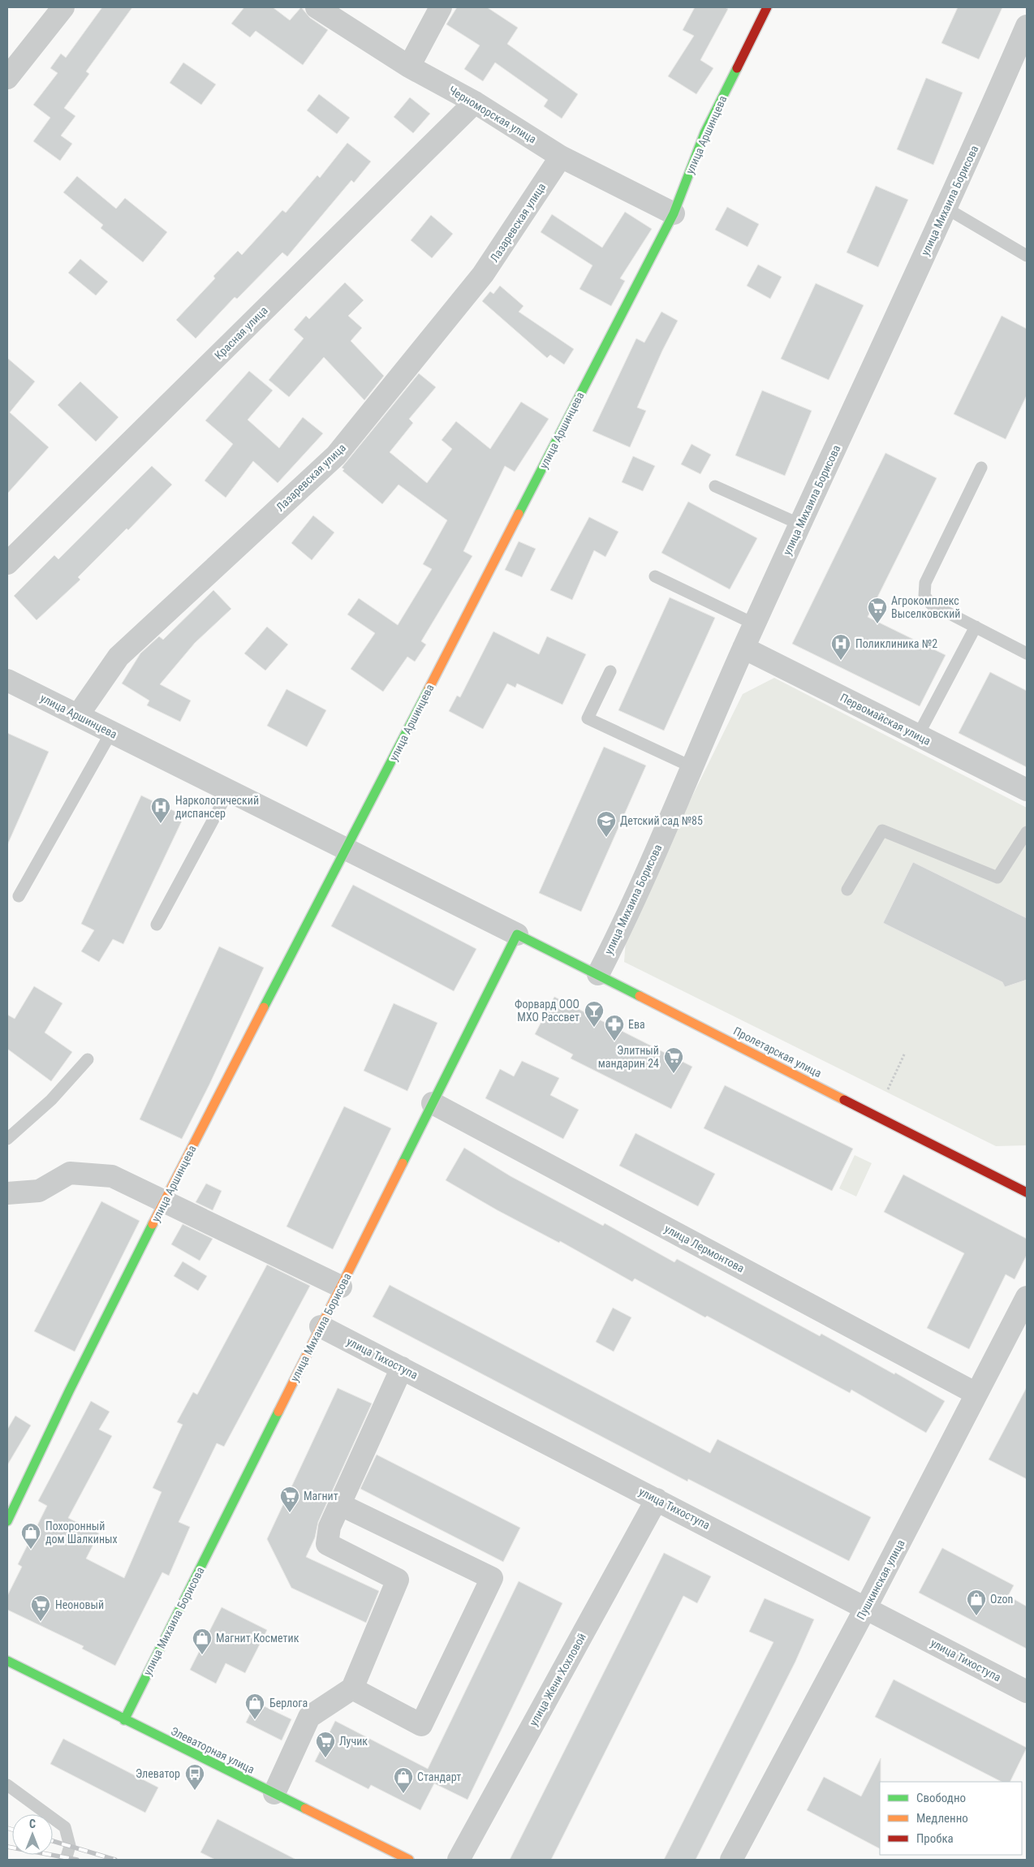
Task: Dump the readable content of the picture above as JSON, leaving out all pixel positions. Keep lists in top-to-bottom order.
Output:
{
  "streets": {
    "street": [
      "Черноморская улица",
      "улица Аршинцева",
      "улица Михаила Борисова",
      "Лазаревская улица",
      "Красная улица",
      "Первомайская улица",
      "Пролетарская улица",
      "улица Лермонтова",
      "улица Тихоступа",
      "Пушкинская улица",
      "улица Жени Хохловой",
      "Элеваторная улица"
    ]
  },
  "crossings": [
    ["Черноморская улица", "улица Аршинцева"],
    ["Черноморская улица", "Лазаревская улица"],
    ["Черноморская улица", "Красная улица"],
    ["улица Аршинцева", "улица Михаила Борисова"],
    ["улица Аршинцева", "Лазаревская улица"],
    ["улица Аршинцева", "Пролетарская улица"],
    ["улица Михаила Борисова", "Первомайская улица"],
    ["улица Михаила Борисова", "Пролетарская улица"],
    ["улица Михаила Борисова", "улица Лермонтова"],
    ["улица Михаила Борисова", "улица Тихоступа"],
    ["улица Михаила Борисова", "Элеваторная улица"],
    ["улица Лермонтова", "Пушкинская улица"],
    ["улица Тихоступа", "Пушкинская улица"],
    ["улица Тихоступа", "улица Жени Хохловой"]
  ],
  "places": {
    "supermarket": [
      "Агрокомплекс Выселковский",
      "Элитный мандарин 24",
      "Магнит",
      "Неоновый",
      "Лучик"
    ],
    "hospital": ["Поликлиника №2", "Наркологический диспансер"],
    "school or university": ["Детский сад №85"],
    "bar": ["Форвард ООО МХО Рассвет"],
    "pharmacy": ["Ева"],
    "shop": [
      "Похоронный дом Шалкиных",
      "Ozon",
      "Магнит Косметик",
      "Берлога",
      "Стандарт"
    ],
    "bus stop": ["Элеватор"]
  },
  "legend": ["Свободно", "Медленно", "Пробка"],
  "north": "top"
}
